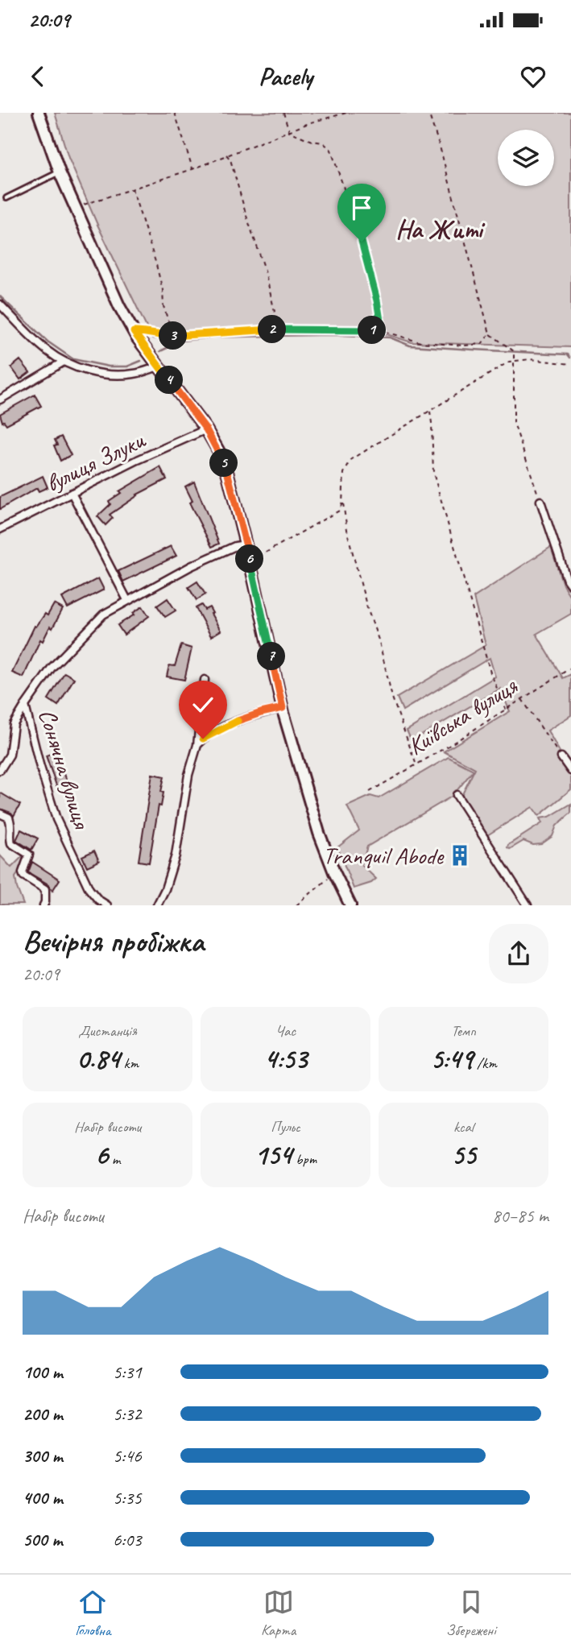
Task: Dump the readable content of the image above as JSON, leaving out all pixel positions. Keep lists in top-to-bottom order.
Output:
{
  "streets": {
    "street": ["вулиця Злуки", "Сонячна вулиця"],
    "path": ["Київська вулиця"]
  },
  "districts": ["На Житі"],
  "places": {
    "building": ["Tranquil Abode"]
  },
  "page": {
    "status": "20:09",
    "header": "Pacely",
    "pins": [
      "2",
      "1",
      "3",
      "4",
      "5",
      "6",
      "7"
    ],
    "heading": ["Вечірня пробіжка", "20:09"],
    "stats": [
      ["Дистанція", "0.84 km"],
      ["Час", "4:53"],
      ["Темп", "5:49 /km"],
      ["Набір висоти", "6 m"],
      ["Пульс", "154 bpm"],
      ["kcal", "55"]
    ],
    "chart": ["Набір висоти", "80–85 m"],
    "list": [
      {
        "name": "100 m",
        "note": "5:31"
      },
      {
        "name": "200 m",
        "note": "5:32"
      },
      {
        "name": "300 m",
        "note": "5:46"
      },
      {
        "name": "400 m",
        "note": "5:35"
      },
      {
        "name": "500 m",
        "note": "6:03"
      }
    ],
    "tabs": ["Головна", "Карта", "Збережені"]
  }
}
